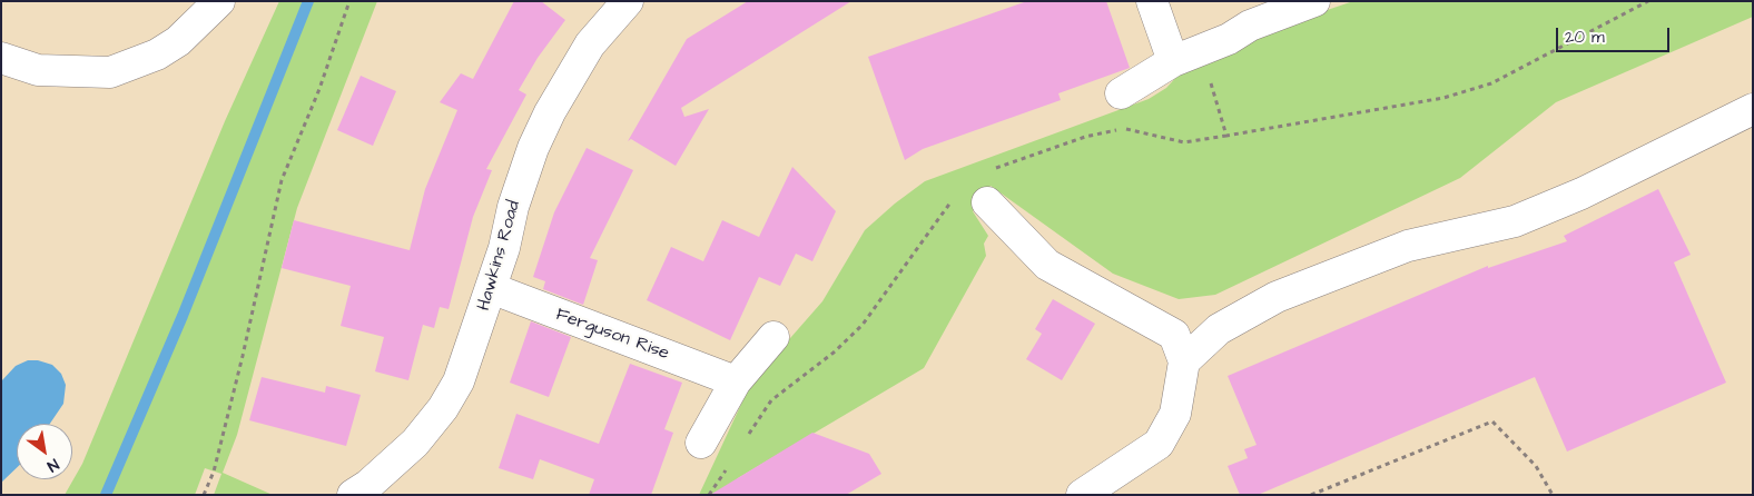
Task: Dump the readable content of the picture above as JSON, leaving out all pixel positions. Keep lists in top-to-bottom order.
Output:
{
  "streets": {
    "street": ["Hawkins Road", "Ferguson Rise"]
  },
  "crossings": [
    ["Hawkins Road", "Ferguson Rise"]
  ],
  "scale_bar": "20 m",
  "north": "bottom right"
}
